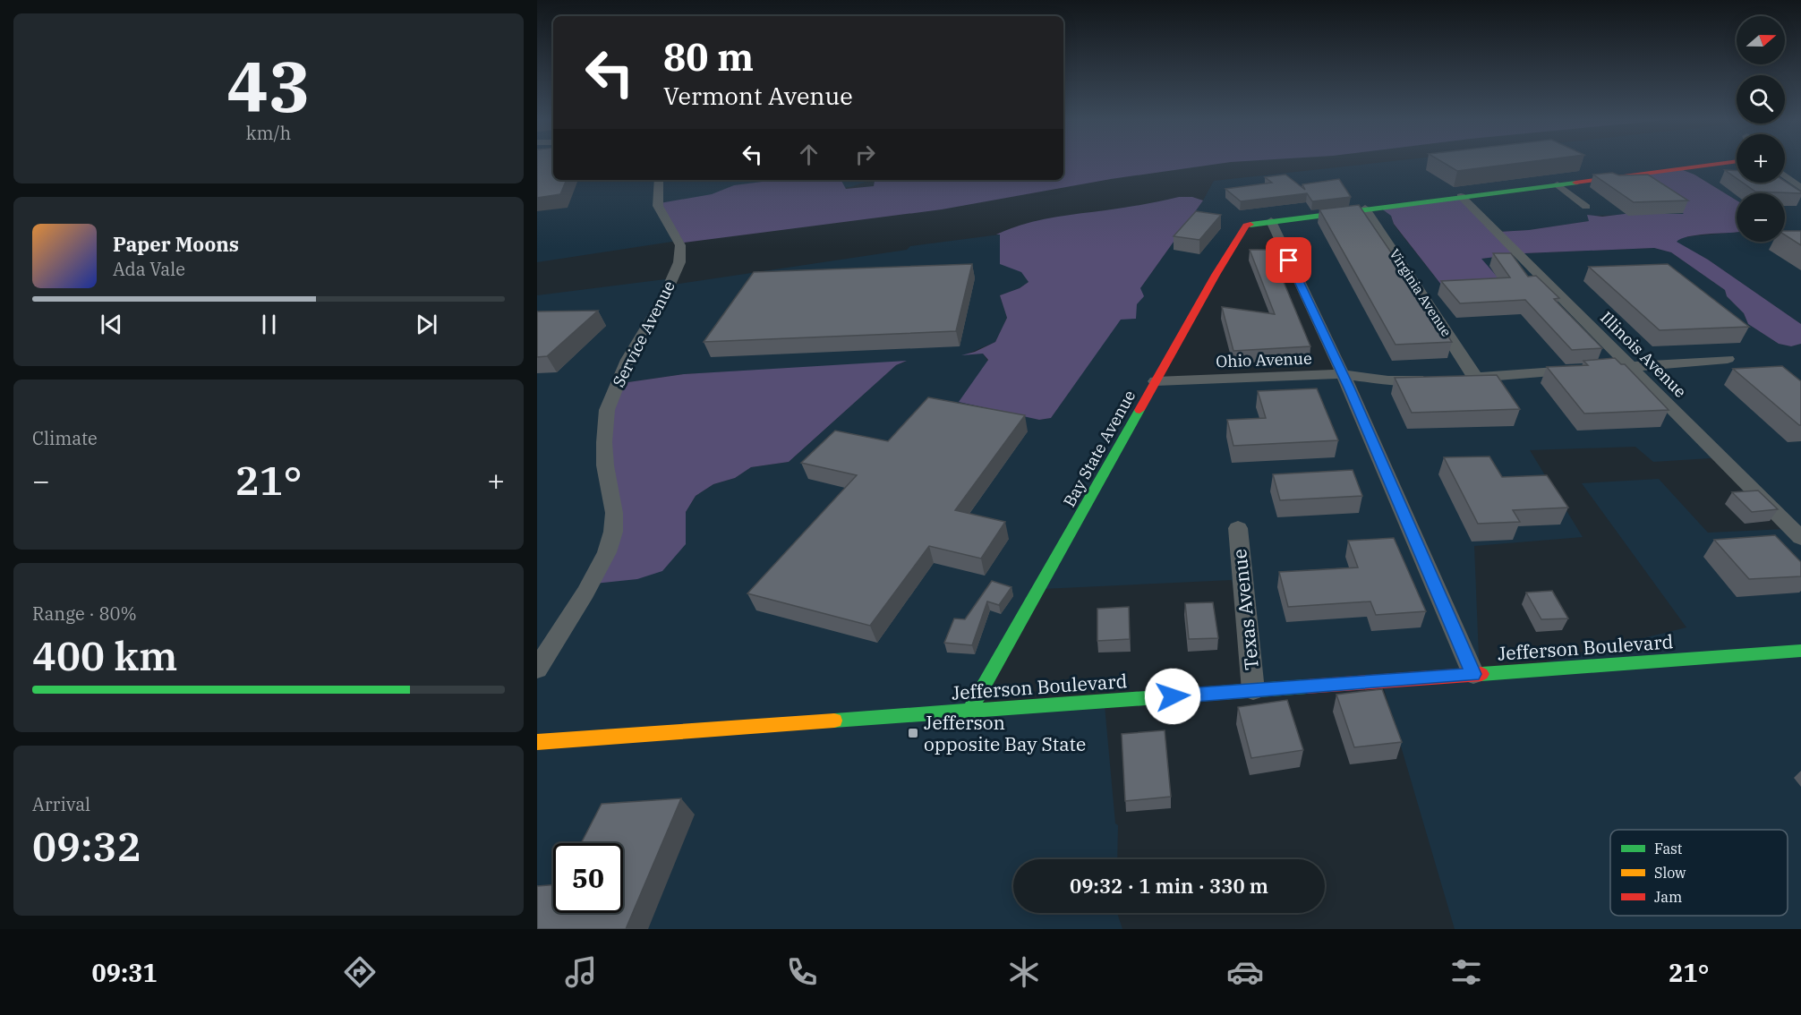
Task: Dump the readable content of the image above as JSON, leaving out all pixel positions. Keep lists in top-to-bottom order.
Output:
{
  "streets": {
    "street": [
      "Virginia Avenue",
      "Service Avenue",
      "Illinois Avenue",
      "Ohio Avenue",
      "Bay State Avenue",
      "Texas Avenue",
      "Jefferson Boulevard"
    ]
  },
  "crossings": [
    ["Virginia Avenue", "Bay State Avenue"],
    ["Illinois Avenue", "Bay State Avenue"],
    ["Ohio Avenue", "Bay State Avenue"],
    ["Bay State Avenue", "Jefferson Boulevard"],
    ["Texas Avenue", "Jefferson Boulevard"]
  ],
  "places": {
    "transit": ["Jefferson opposite Bay State"]
  },
  "legend": ["Fast", "Slow", "Jam"],
  "north": "right",
  "page": {
    "tile": [
      ["43", "km/h"],
      "Climate",
      ["Range · 80%", "400 km"],
      ["Arrival", "09:32"]
    ],
    "map_buttons": ["+", "−"],
    "turn": ["80 m", "Vermont Avenue"],
    "song": ["Paper Moons", "Ada Vale"],
    "heat": ["−", "21°", "+"],
    "limit": "50",
    "trip": "09:32 · 1 min · 330 m",
    "tabs": ["09:31", "21°"]
  }
}
